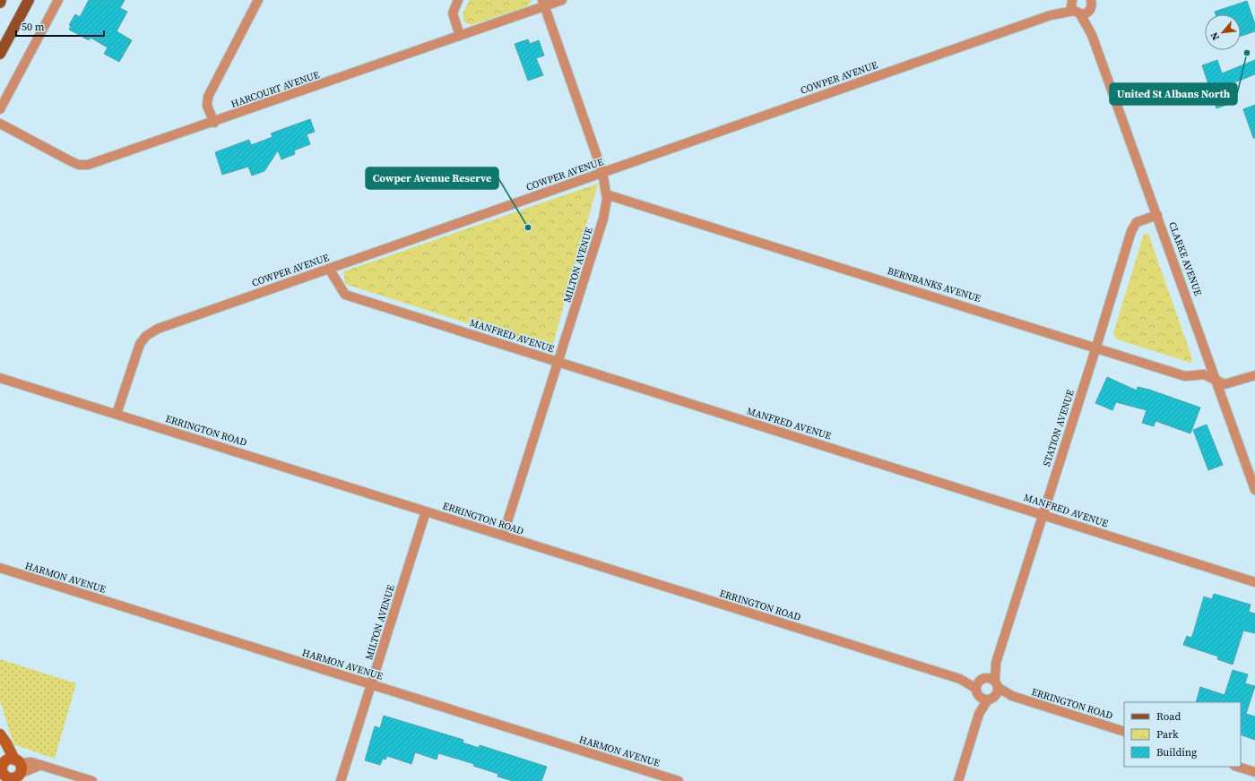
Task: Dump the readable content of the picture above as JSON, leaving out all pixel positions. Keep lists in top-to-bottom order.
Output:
{
  "streets": {
    "street": [
      "COWPER AVENUE",
      "HARCOURT AVENUE",
      "CLARKE AVENUE",
      "MILTON AVENUE",
      "BERNBANKS AVENUE",
      "MANFRED AVENUE",
      "STATION AVENUE",
      "ERRINGTON ROAD",
      "HARMON AVENUE"
    ]
  },
  "crossings": [
    ["COWPER AVENUE", "CLARKE AVENUE"],
    ["COWPER AVENUE", "MILTON AVENUE"],
    ["COWPER AVENUE", "MANFRED AVENUE"],
    ["COWPER AVENUE", "ERRINGTON ROAD"],
    ["HARCOURT AVENUE", "MILTON AVENUE"],
    ["CLARKE AVENUE", "BERNBANKS AVENUE"],
    ["CLARKE AVENUE", "STATION AVENUE"],
    ["MILTON AVENUE", "BERNBANKS AVENUE"],
    ["MILTON AVENUE", "MANFRED AVENUE"],
    ["MILTON AVENUE", "ERRINGTON ROAD"],
    ["MILTON AVENUE", "HARMON AVENUE"],
    ["BERNBANKS AVENUE", "STATION AVENUE"],
    ["MANFRED AVENUE", "STATION AVENUE"],
    ["STATION AVENUE", "ERRINGTON ROAD"]
  ],
  "places": ["United St Albans North", "Cowper Avenue Reserve"],
  "legend": ["Road", "Park", "Building"],
  "scale_bar": "50 m",
  "north": "bottom left"
}
